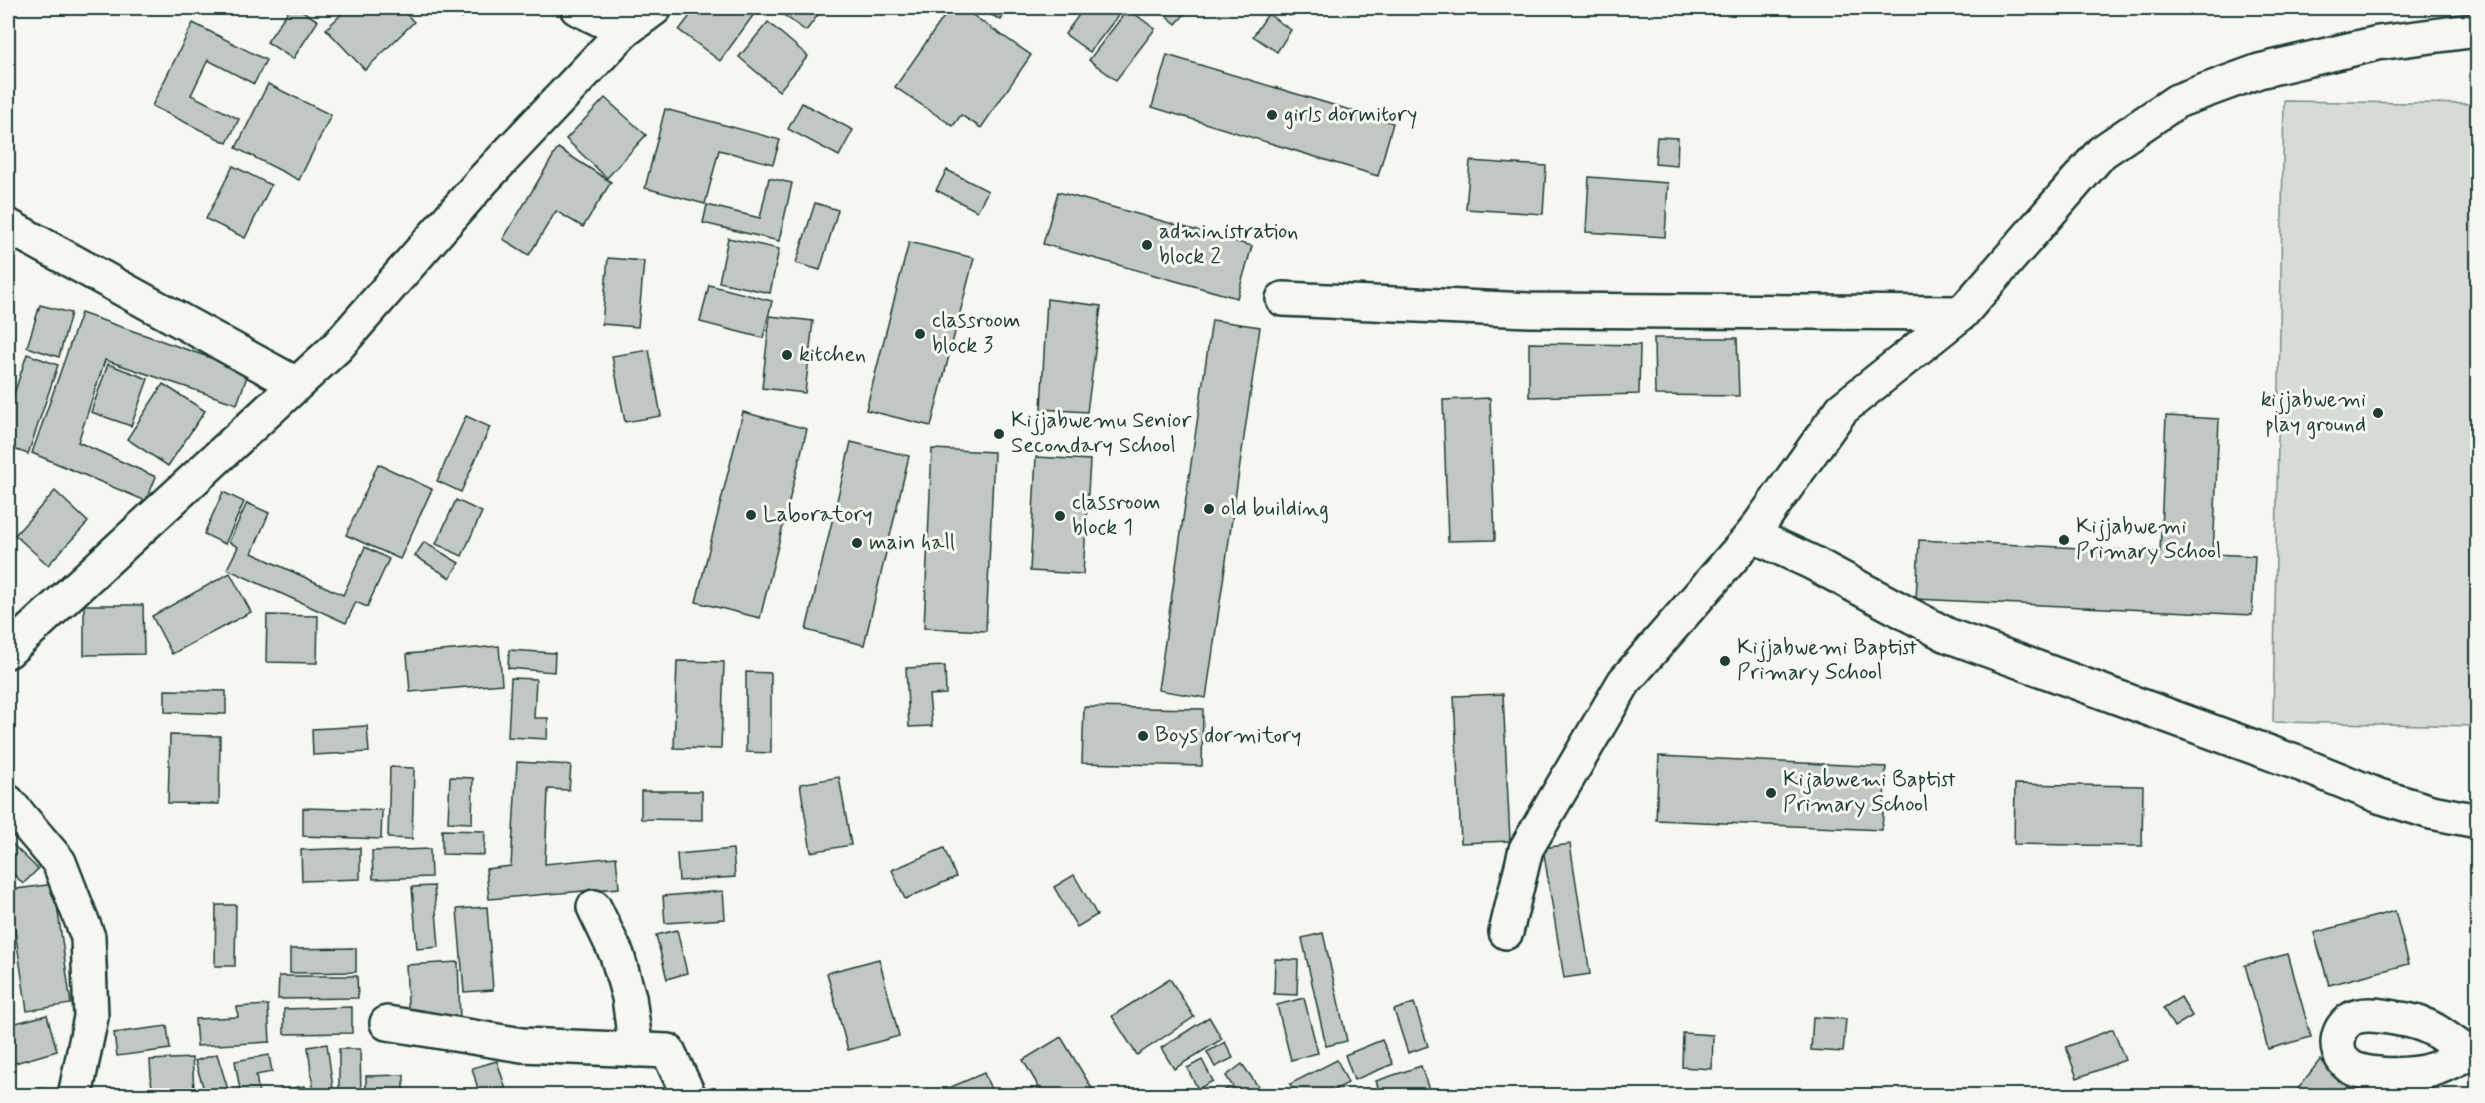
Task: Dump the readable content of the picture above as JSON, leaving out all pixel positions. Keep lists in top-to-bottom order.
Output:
{
  "places": [
    "girls dormitory",
    "administration block 2",
    "classroom block 3",
    "kitchen",
    "kijjabwemi play ground",
    "Kijjabwemu Senior Secondary School",
    "old building",
    "Laboratory",
    "classroom block 1",
    "Kijjabwemi Primary School",
    "main hall",
    "Kijjabwemi Baptist Primary School",
    "Boys dormitory",
    "Kijabwemi Baptist Primary School"
  ]
}
